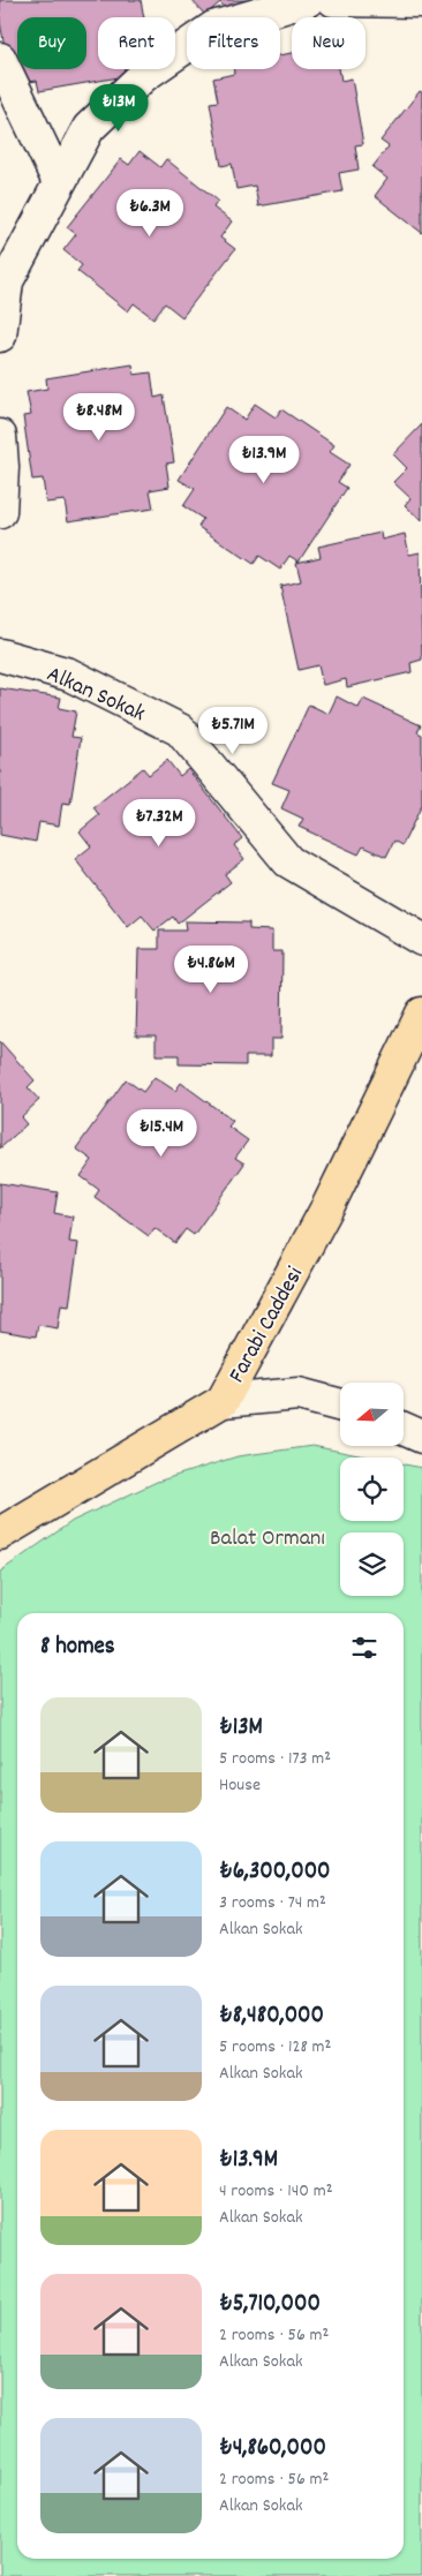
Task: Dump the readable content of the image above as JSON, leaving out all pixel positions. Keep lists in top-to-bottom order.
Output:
{
  "streets": {
    "main road": ["Farabi Caddesi"],
    "street": ["Alkan Sokak"]
  },
  "parks": ["Balat Ormanı"],
  "north": "left",
  "page": {
    "chip": [
      "Buy",
      "Rent",
      "Filters",
      "New"
    ],
    "price": [
      "₺13M",
      "₺6.3M",
      "₺8.48M",
      "₺13.9M",
      "₺5.71M",
      "₺7.32M",
      "₺4.86M",
      "₺15.4M"
    ],
    "heading": "8 homes",
    "list": [
      {
        "name": "₺13M",
        "note": "5 rooms · 173 m² · House"
      },
      {
        "name": "₺6,300,000",
        "note": "3 rooms · 74 m² · Alkan Sokak"
      },
      {
        "name": "₺8,480,000",
        "note": "5 rooms · 128 m² · Alkan Sokak"
      },
      {
        "name": "₺13.9M",
        "note": "4 rooms · 140 m² · Alkan Sokak"
      },
      {
        "name": "₺5,710,000",
        "note": "2 rooms · 56 m² · Alkan Sokak"
      },
      {
        "name": "₺4,860,000",
        "note": "2 rooms · 56 m² · Alkan Sokak"
      }
    ]
  }
}
